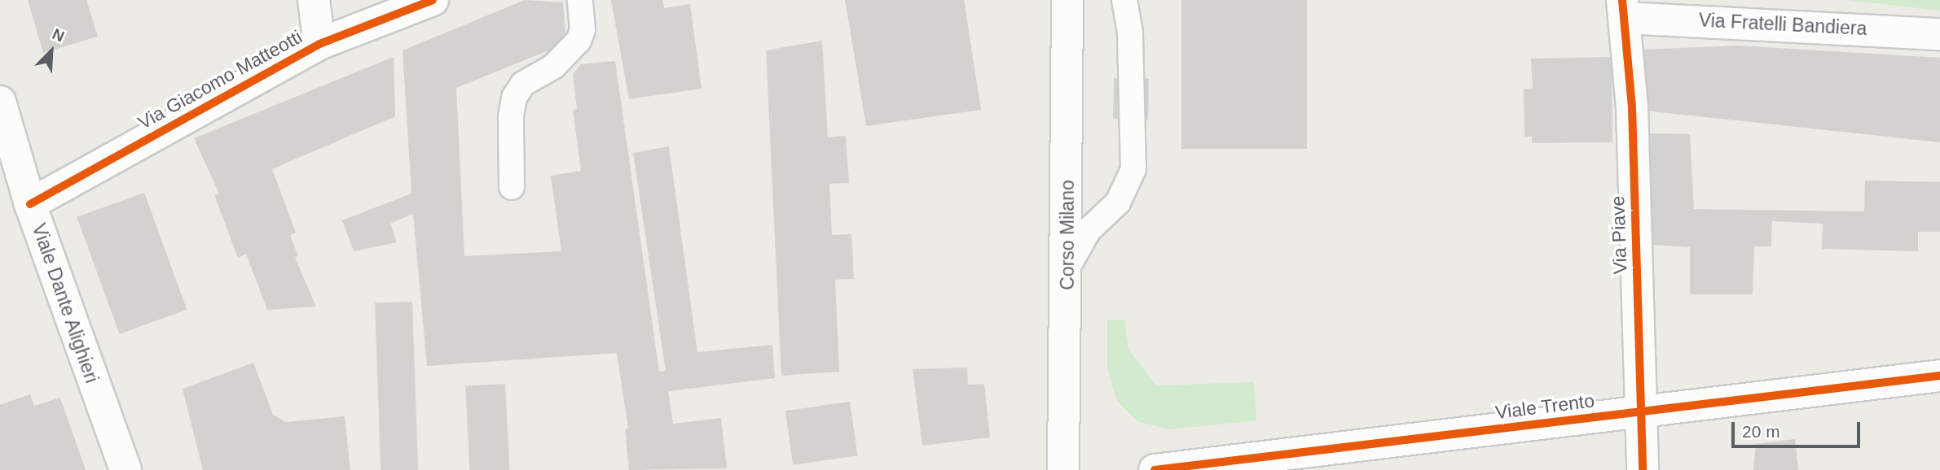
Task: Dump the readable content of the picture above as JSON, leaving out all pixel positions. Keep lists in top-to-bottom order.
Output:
{
  "streets": {
    "street": [
      "Via Fratelli Bandiera",
      "Via Giacomo Matteotti",
      "Corso Milano",
      "Via Piave",
      "Viale Dante Alighieri",
      "Viale Trento"
    ]
  },
  "crossings": [
    ["Via Fratelli Bandiera", "Via Piave"],
    ["Via Giacomo Matteotti", "Viale Dante Alighieri"],
    ["Via Piave", "Viale Trento"]
  ],
  "scale_bar": "20 m",
  "north": "top right"
}
